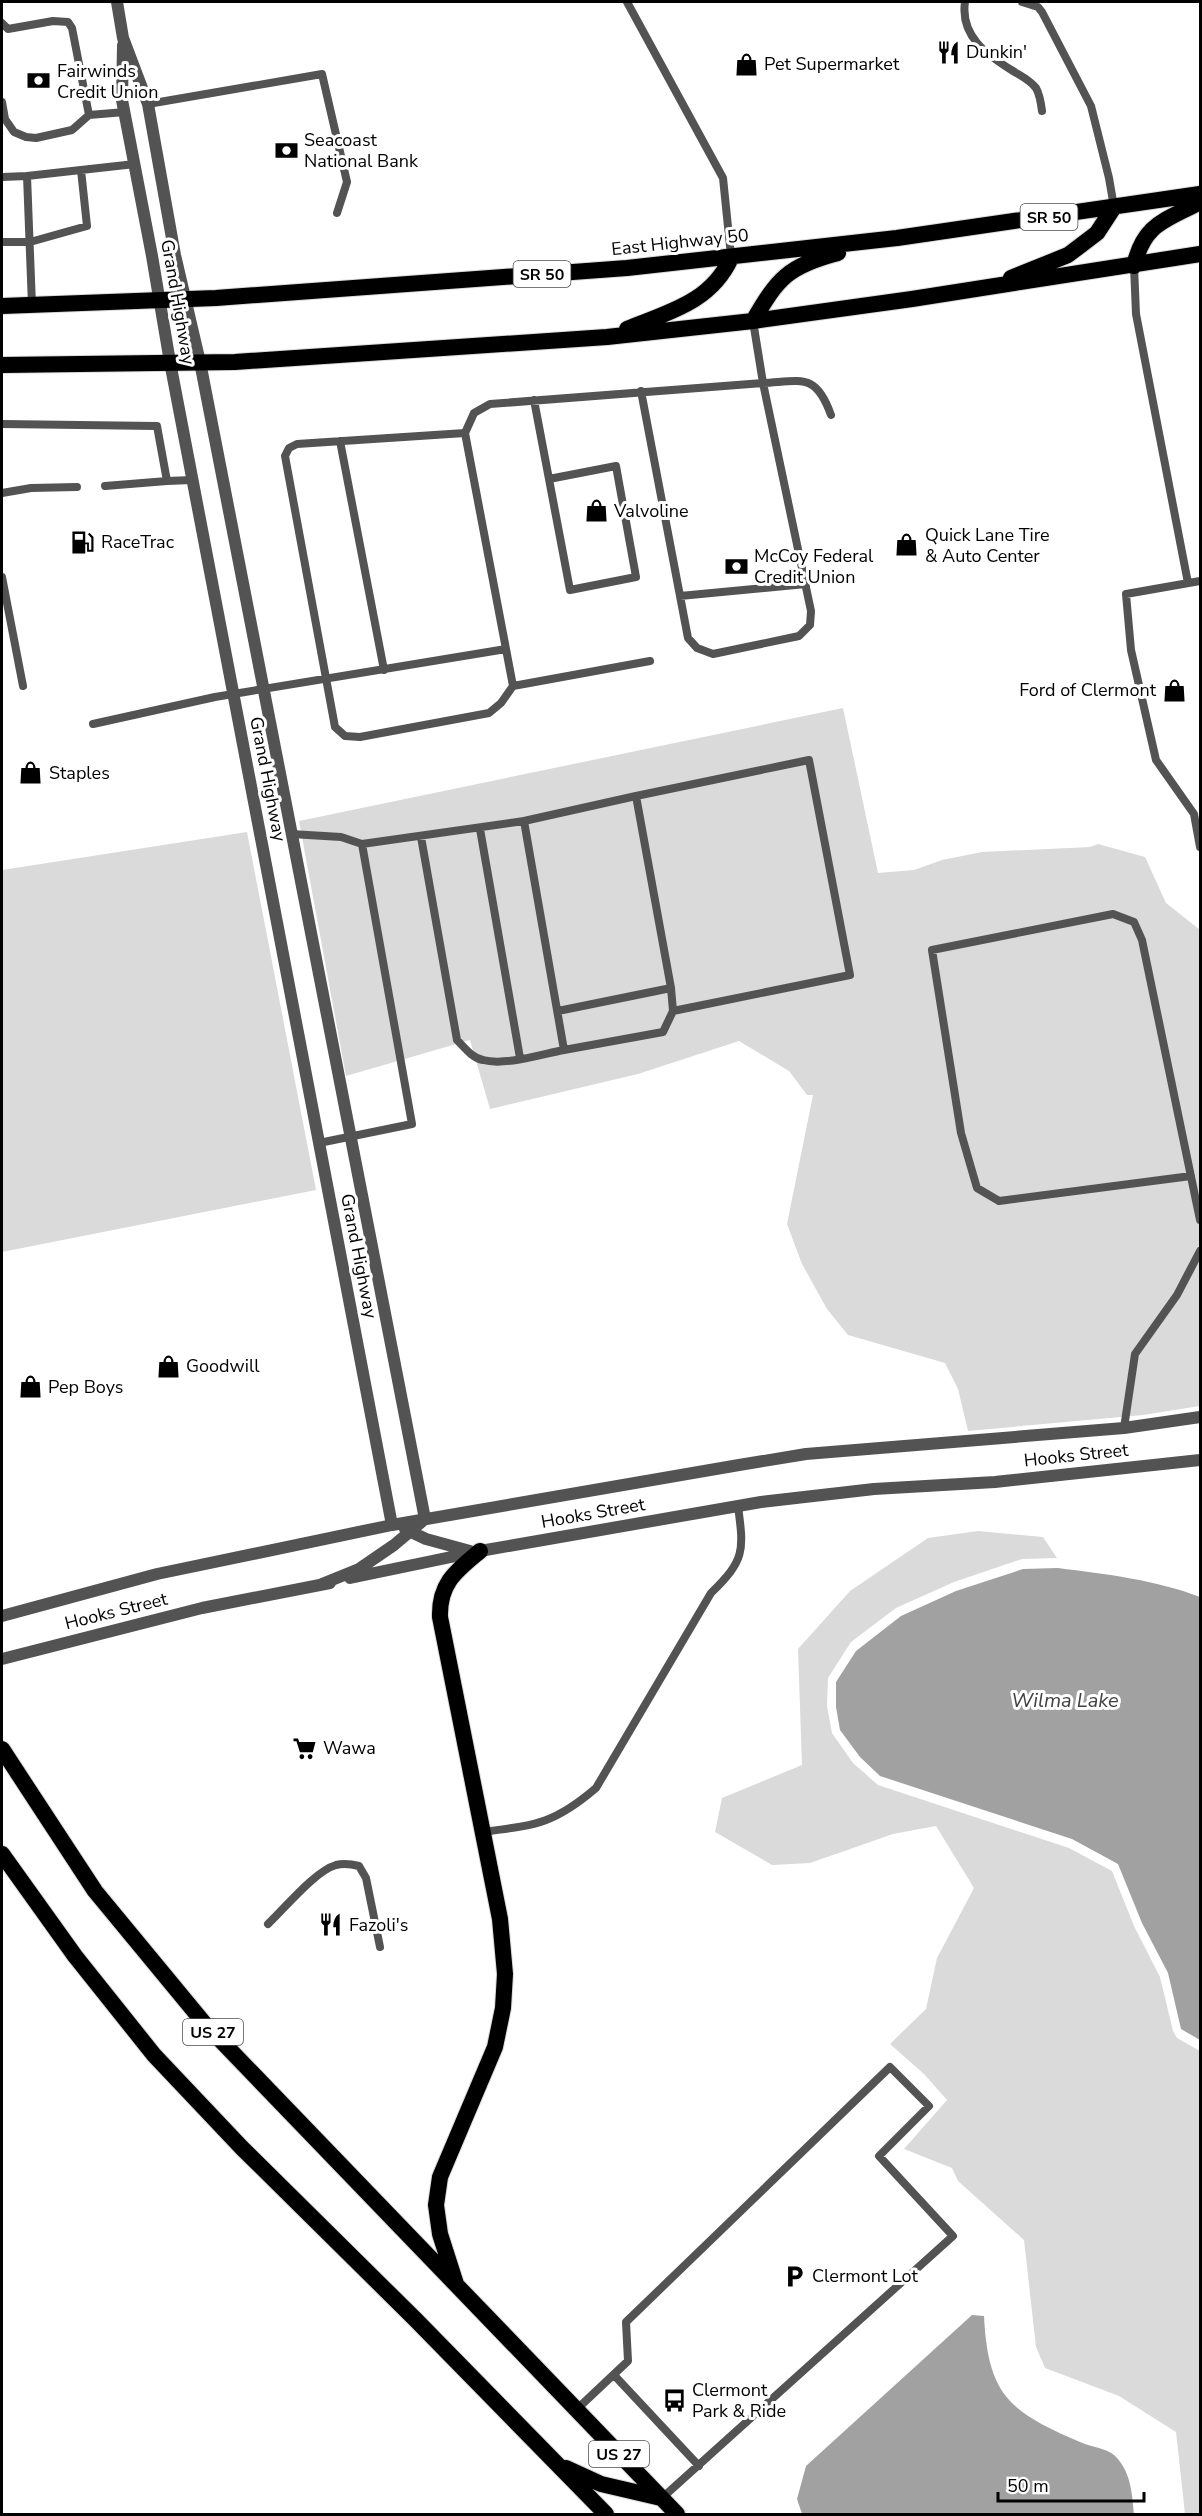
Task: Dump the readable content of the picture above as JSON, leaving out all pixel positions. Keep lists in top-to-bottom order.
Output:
{
  "streets": {
    "highway": ["SR 50", "East Highway 50", "US 27"],
    "street": ["Grand Highway", "Hooks Street"]
  },
  "crossings": [
    ["SR 50", "East Highway 50"],
    ["SR 50", "Grand Highway"],
    ["East Highway 50", "Grand Highway"],
    ["Grand Highway", "Hooks Street"]
  ],
  "water": ["Wilma Lake"],
  "places": {
    "restaurant": ["Dunkin'", "Fazoli's"],
    "shop": [
      "Pet Supermarket",
      "Valvoline",
      "Quick Lane Tire & Auto Center",
      "Ford of Clermont",
      "Staples",
      "Goodwill",
      "Pep Boys"
    ],
    "bank": ["Fairwinds Credit Union", "Seacoast National Bank", "McCoy Federal Credit Union"],
    "fuel station": ["RaceTrac"],
    "supermarket": ["Wawa"],
    "parking": ["Clermont Lot"],
    "bus stop": ["Clermont Park & Ride"]
  },
  "scale_bar": "50 m"
}
